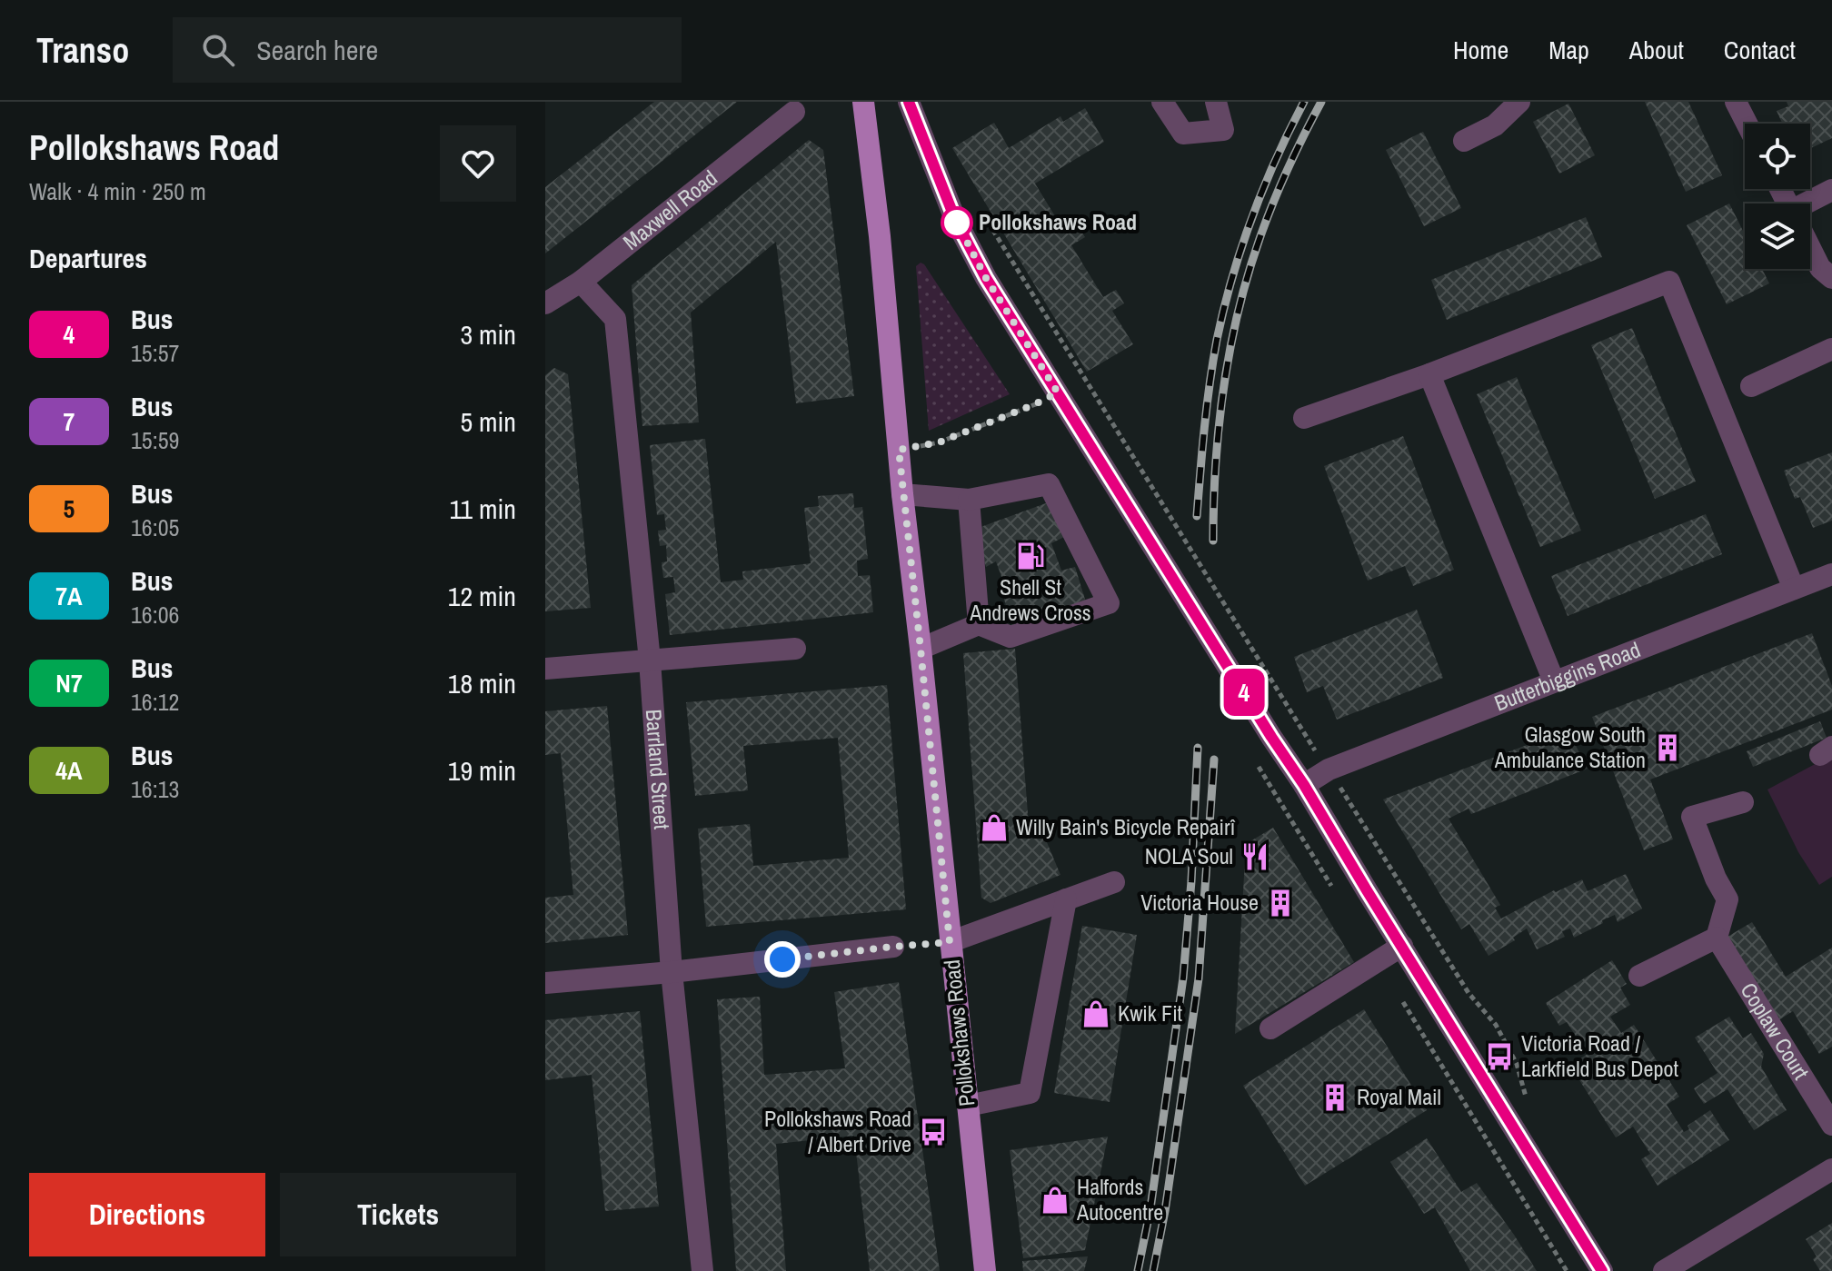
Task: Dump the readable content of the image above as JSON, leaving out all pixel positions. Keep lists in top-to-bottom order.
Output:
{
  "streets": {
    "main road": ["Pollokshaws Road"],
    "street": [
      "Maxwell Road",
      "Butterbiggins Road",
      "Barrland Street",
      "Coplaw Court"
    ]
  },
  "crossings": [
    ["Maxwell Road", "Barrland Street"]
  ],
  "places": {
    "other": ["Pollokshaws Road"],
    "fuel station": ["Shell St Andrews Cross"],
    "building": ["Glasgow South Ambulance Station", "Victoria House", "Royal Mail"],
    "shop": ["Willy Bain's Bicycle Repairî", "Kwik Fit", "Halfords Autocentre"],
    "restaurant": ["NOLA Soul"],
    "bus stop": ["Victoria Road / Larkfield Bus Depot", "Pollokshaws Road / Albert Drive"]
  },
  "lines": ["bus line 4"],
  "page": {
    "header": "Transo",
    "search": "Search here",
    "nav": [
      "Home",
      "Map",
      "About",
      "Contact"
    ],
    "heading": [
      ["Pollokshaws Road", "Walk · 4 min · 250 m"],
      "Departures"
    ],
    "on_map": "4",
    "list": [
      {
        "mark": "4",
        "name": "Bus",
        "note": "15:57",
        "value": "3 min"
      },
      {
        "mark": "7",
        "name": "Bus",
        "note": "15:59",
        "value": "5 min"
      },
      {
        "mark": "5",
        "name": "Bus",
        "note": "16:05",
        "value": "11 min"
      },
      {
        "mark": "7A",
        "name": "Bus",
        "note": "16:06",
        "value": "12 min"
      },
      {
        "mark": "N7",
        "name": "Bus",
        "note": "16:12",
        "value": "18 min"
      },
      {
        "mark": "4A",
        "name": "Bus",
        "note": "16:13",
        "value": "19 min"
      }
    ],
    "buttons": ["Directions", "Tickets"]
  }
}
